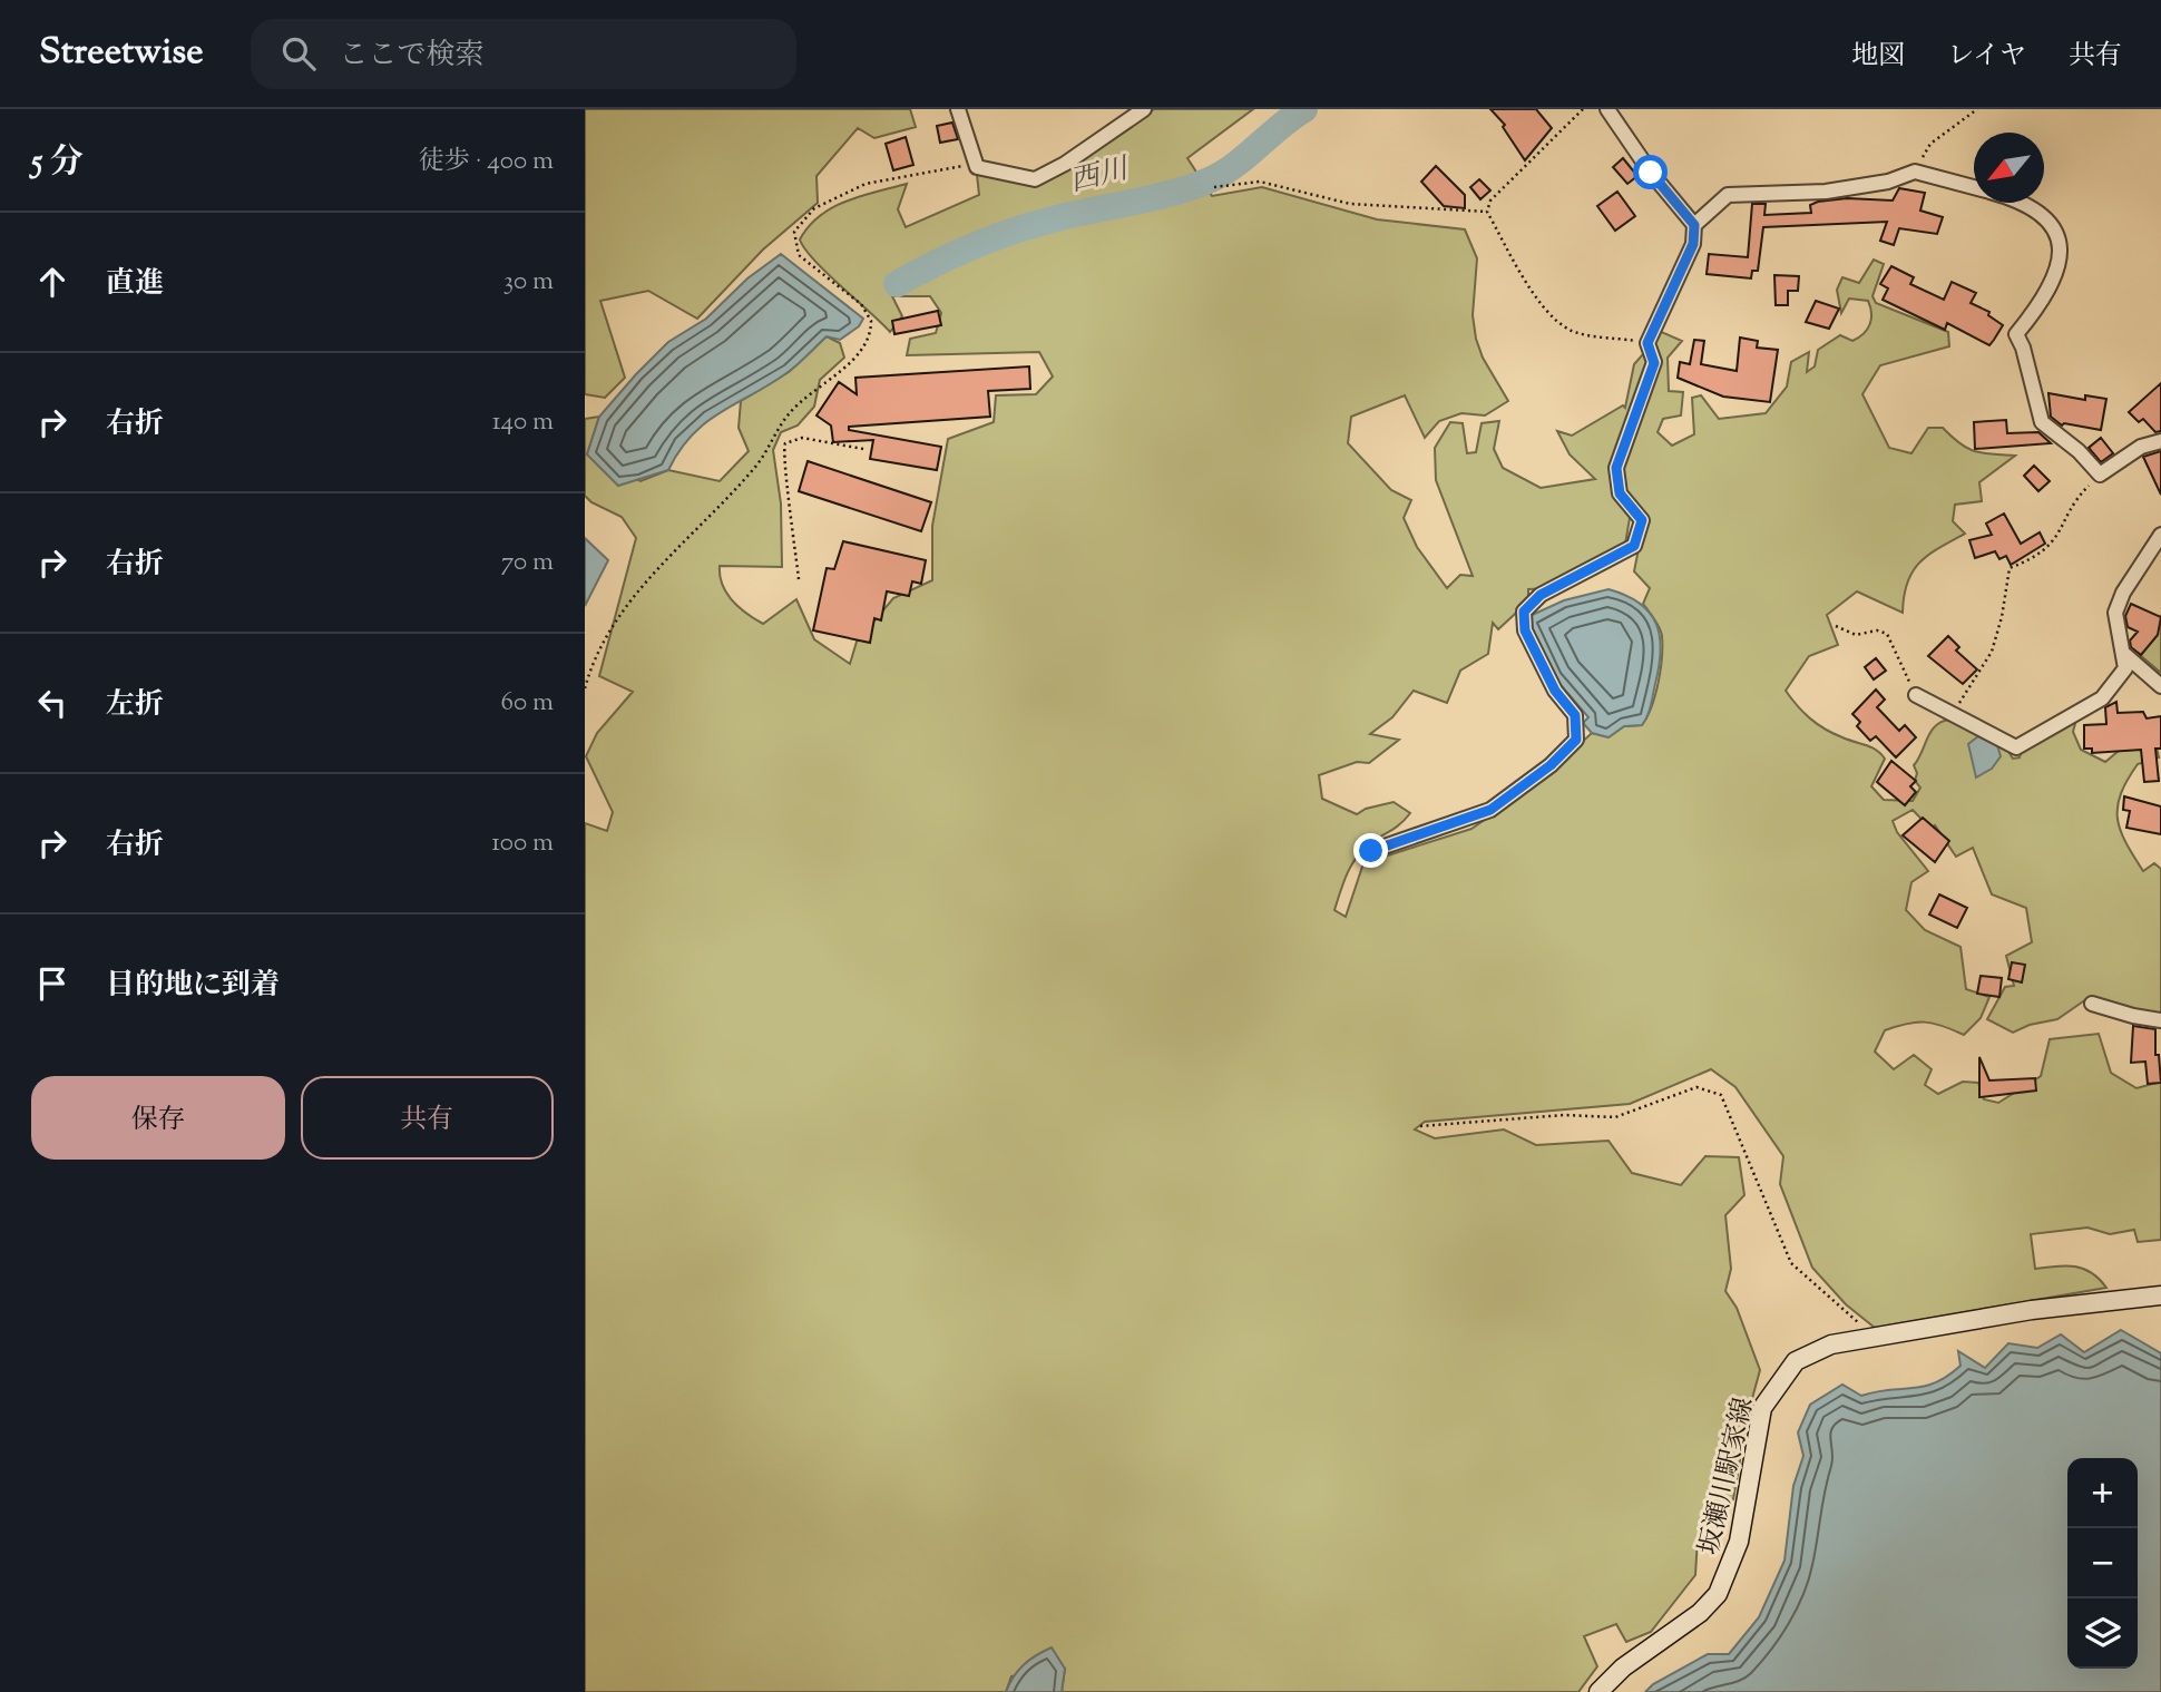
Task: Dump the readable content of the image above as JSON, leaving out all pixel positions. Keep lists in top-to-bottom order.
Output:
{
  "streets": {
    "main road": ["坂瀬川駅家線"]
  },
  "water": ["西川"],
  "north": "bottom left",
  "page": {
    "header": "Streetwise",
    "search": "ここで検索",
    "nav": ["地図", "レイヤ", "共有"],
    "heading": ["5 分", "徒歩 · 400 m"],
    "list": [
      ["直進", "30 m"],
      ["右折", "140 m"],
      ["右折", "70 m"],
      ["左折", "60 m"],
      ["右折", "100 m"],
      "目的地に到着"
    ],
    "buttons": ["保存", "共有"],
    "map_buttons": ["+", "−"]
  }
}
